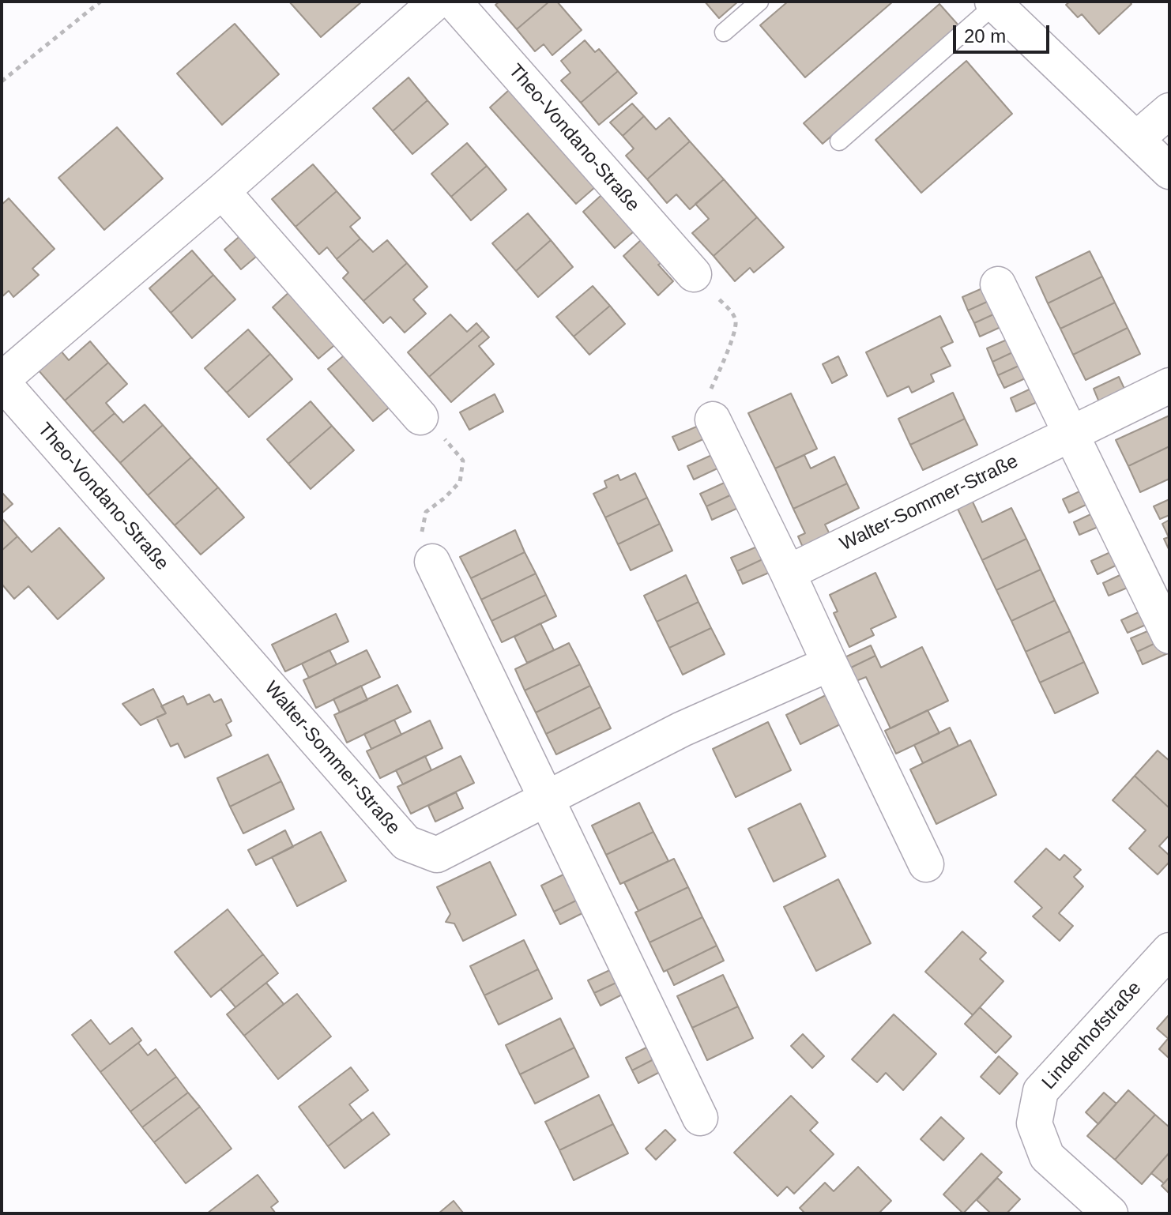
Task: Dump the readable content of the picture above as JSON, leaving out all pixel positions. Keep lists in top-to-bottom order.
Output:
{
  "streets": {
    "street": ["Theo-Vondano-Straße", "Walter-Sommer-Straße", "Lindenhofstraße"]
  },
  "crossings": [
    ["Theo-Vondano-Straße", "Walter-Sommer-Straße"]
  ],
  "scale_bar": "20 m"
}
